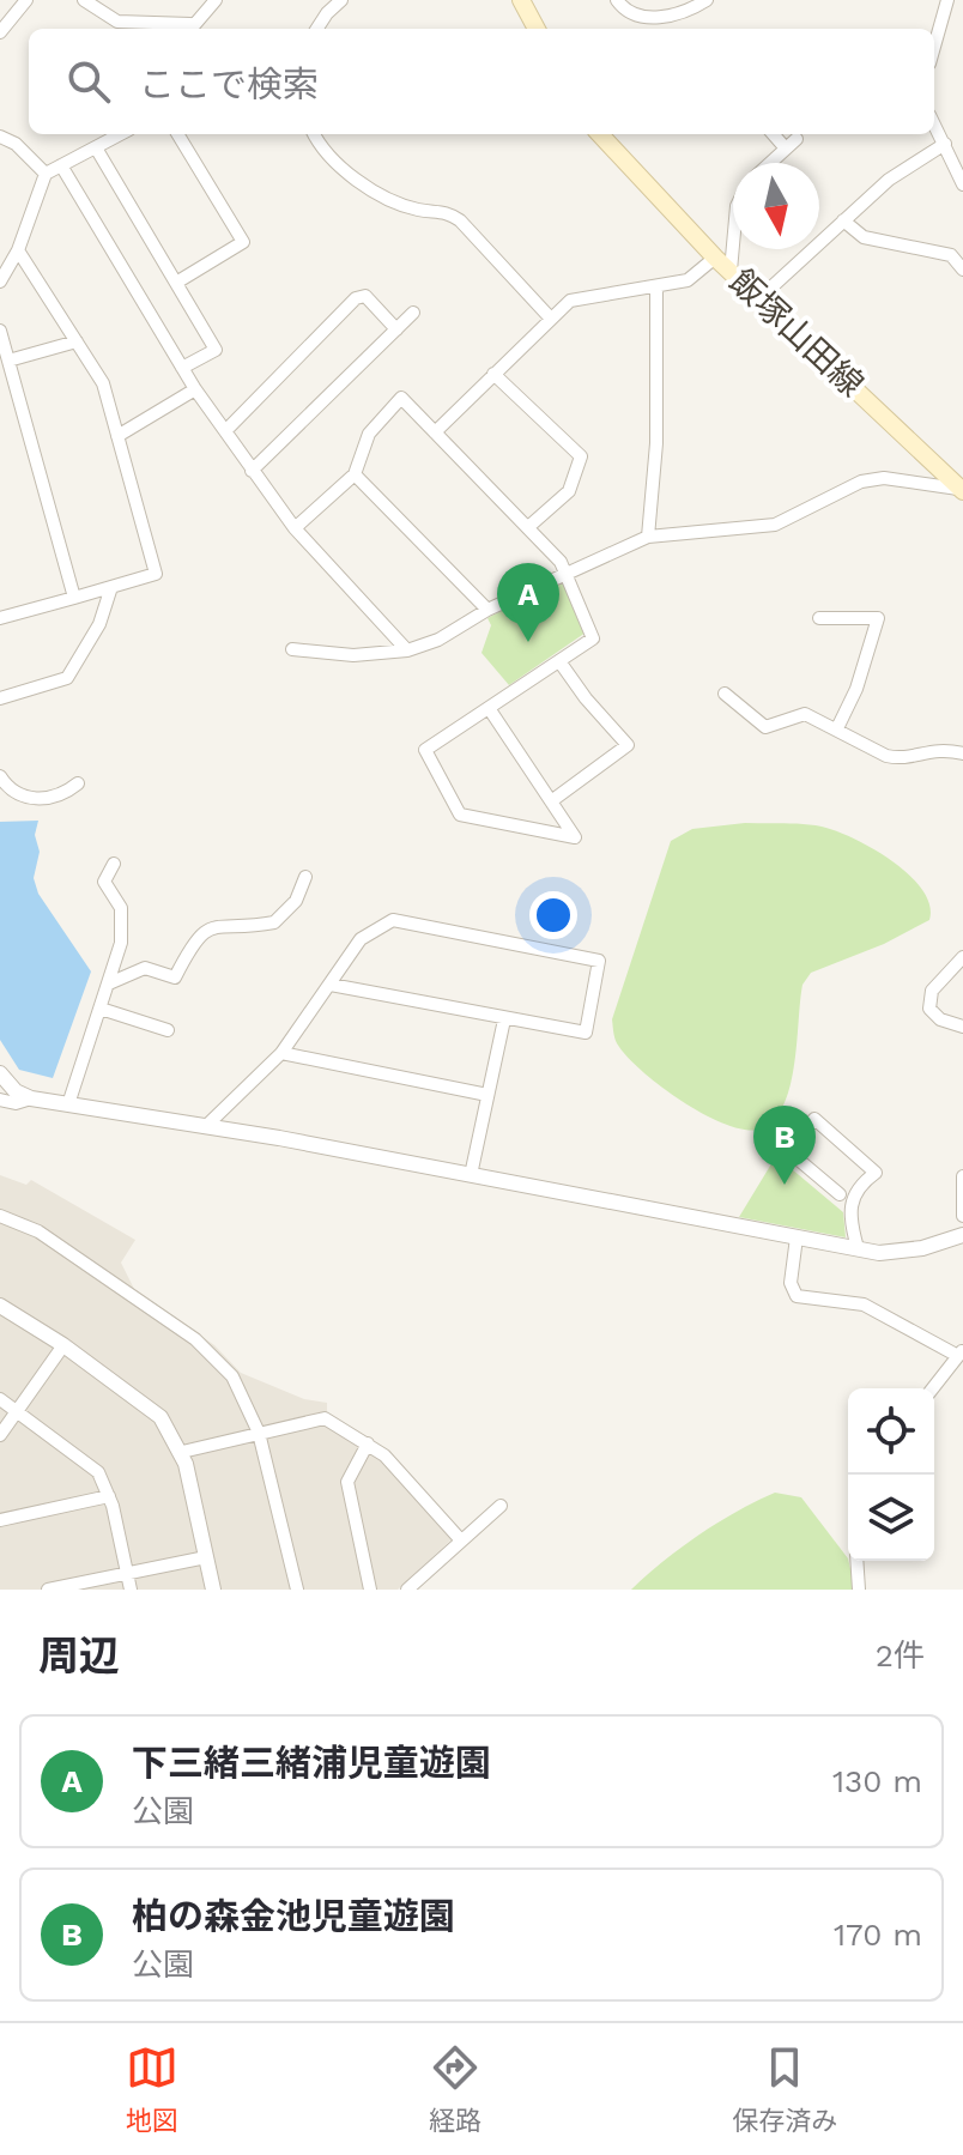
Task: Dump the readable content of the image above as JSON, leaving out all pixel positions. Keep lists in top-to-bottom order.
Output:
{
  "streets": {
    "main road": ["飯塚山田線"]
  },
  "north": "bottom",
  "page": {
    "search": "ここで検索",
    "pins": ["A", "B"],
    "heading": ["周辺", "2件"],
    "list": [
      {
        "mark": "A",
        "name": "下三緒三緒浦児童遊園",
        "note": "公園",
        "value": "130 m"
      },
      {
        "mark": "B",
        "name": "柏の森金池児童遊園",
        "note": "公園",
        "value": "170 m"
      }
    ],
    "nav": ["地図", "経路", "保存済み"]
  }
}
